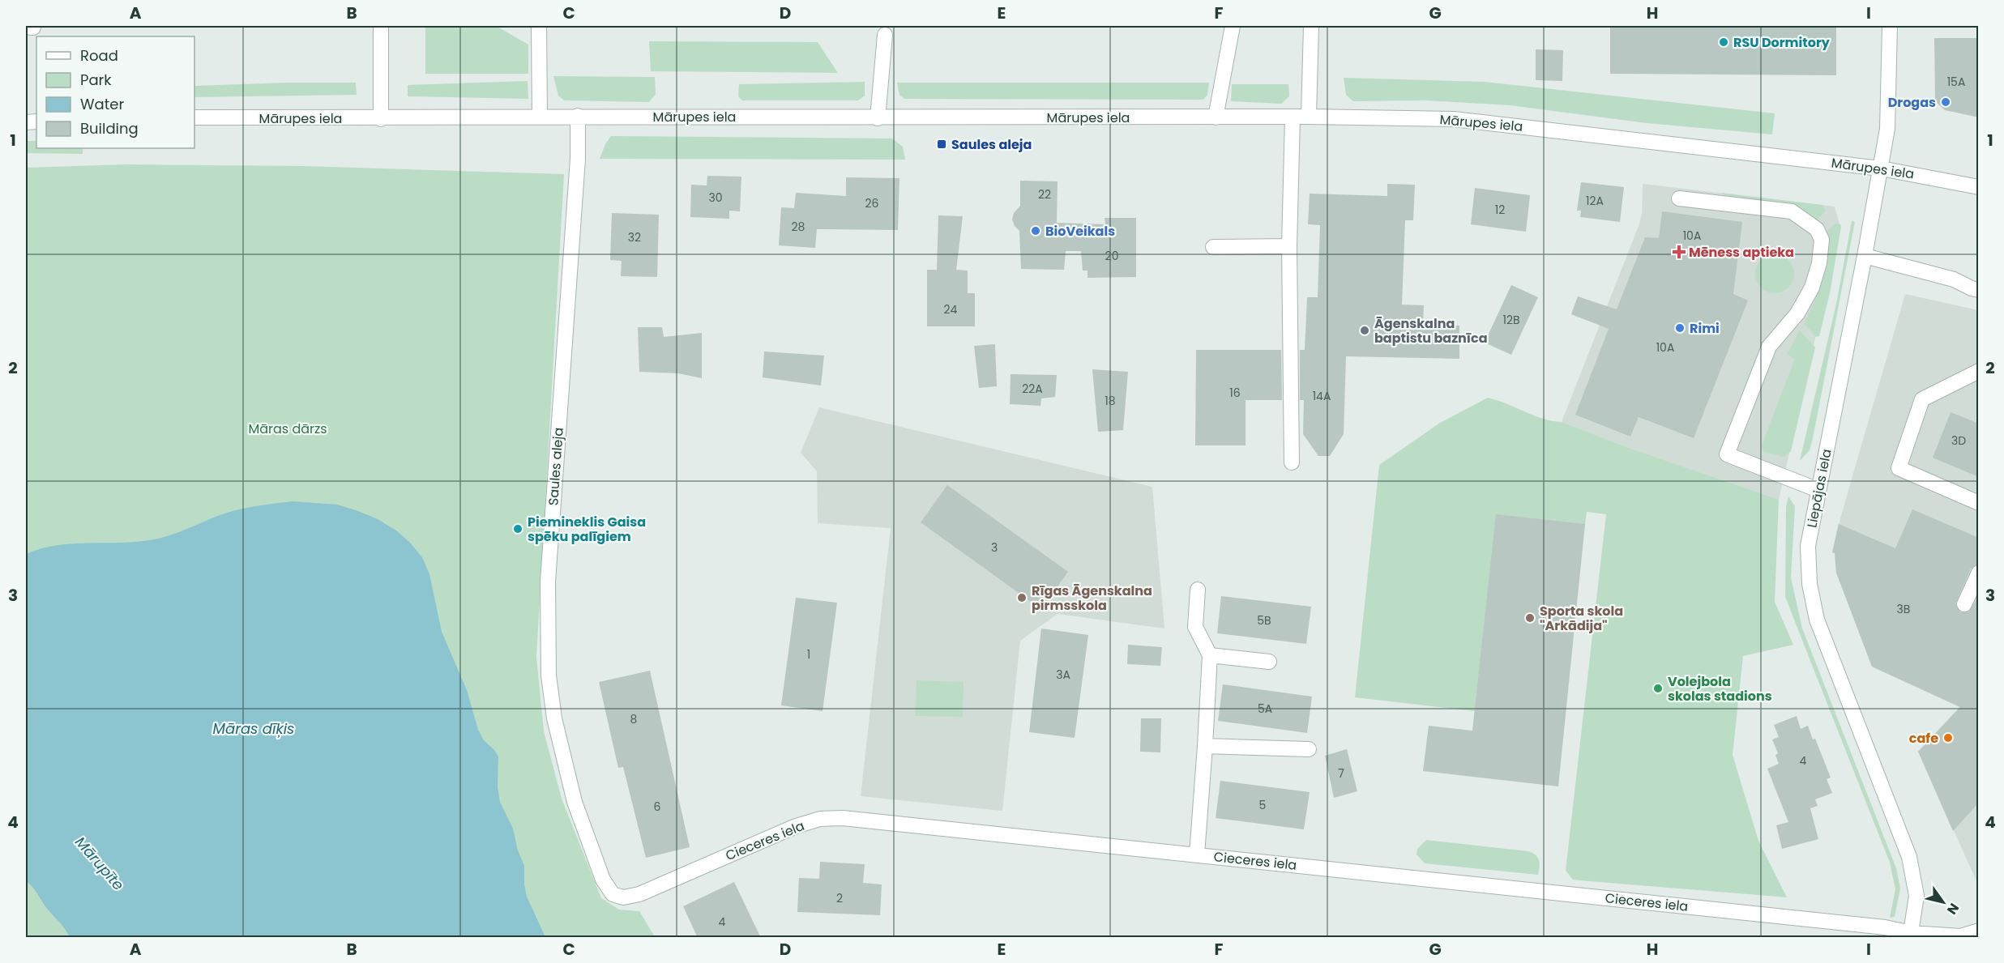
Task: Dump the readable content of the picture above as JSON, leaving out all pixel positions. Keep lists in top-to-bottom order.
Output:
{
  "streets": {
    "street": [
      "Mārupes iela",
      "Saules aleja",
      "Liepājas iela",
      "Cieceres iela"
    ]
  },
  "crossings": [
    ["Mārupes iela", "Saules aleja"],
    ["Mārupes iela", "Liepājas iela"],
    ["Saules aleja", "Cieceres iela"],
    ["Liepājas iela", "Cieceres iela"]
  ],
  "water": ["Māras dīķis", "Mārupīte"],
  "parks": ["Māras dārzs"],
  "places": {
    "other": [
      "RSU Dormitory",
      "Drogas",
      "BioVeikals",
      "Rimi",
      "Āgenskalna baptistu baznīca",
      "Piemineklis Gaisa spēku palīgiem",
      "Rīgas Āgenskalna pirmsskola",
      "Sporta skola \"Arkādija\"",
      "Volejbola skolas stadions",
      "cafe"
    ],
    "transit": ["Saules aleja"],
    "health": ["Mēness aptieka"]
  },
  "house_numbers": [
    "15A",
    "22",
    "30",
    "12A",
    "26",
    "12",
    "28",
    "10A",
    "32",
    "20",
    "24",
    "12B",
    "10A",
    "22A",
    "16",
    "14A",
    "18",
    "3D",
    "3",
    "3B",
    "5B",
    "1",
    "3A",
    "5A",
    "8",
    "4",
    "7",
    "5",
    "6",
    "2",
    "4"
  ],
  "legend": [
    "Road",
    "Park",
    "Water",
    "Building"
  ],
  "north": "bottom right",
  "grid": {
    "columns": [
      "A",
      "B",
      "C",
      "D",
      "E",
      "F",
      "G",
      "H",
      "I"
    ],
    "rows": [
      "1",
      "2",
      "3",
      "4"
    ]
  }
}
